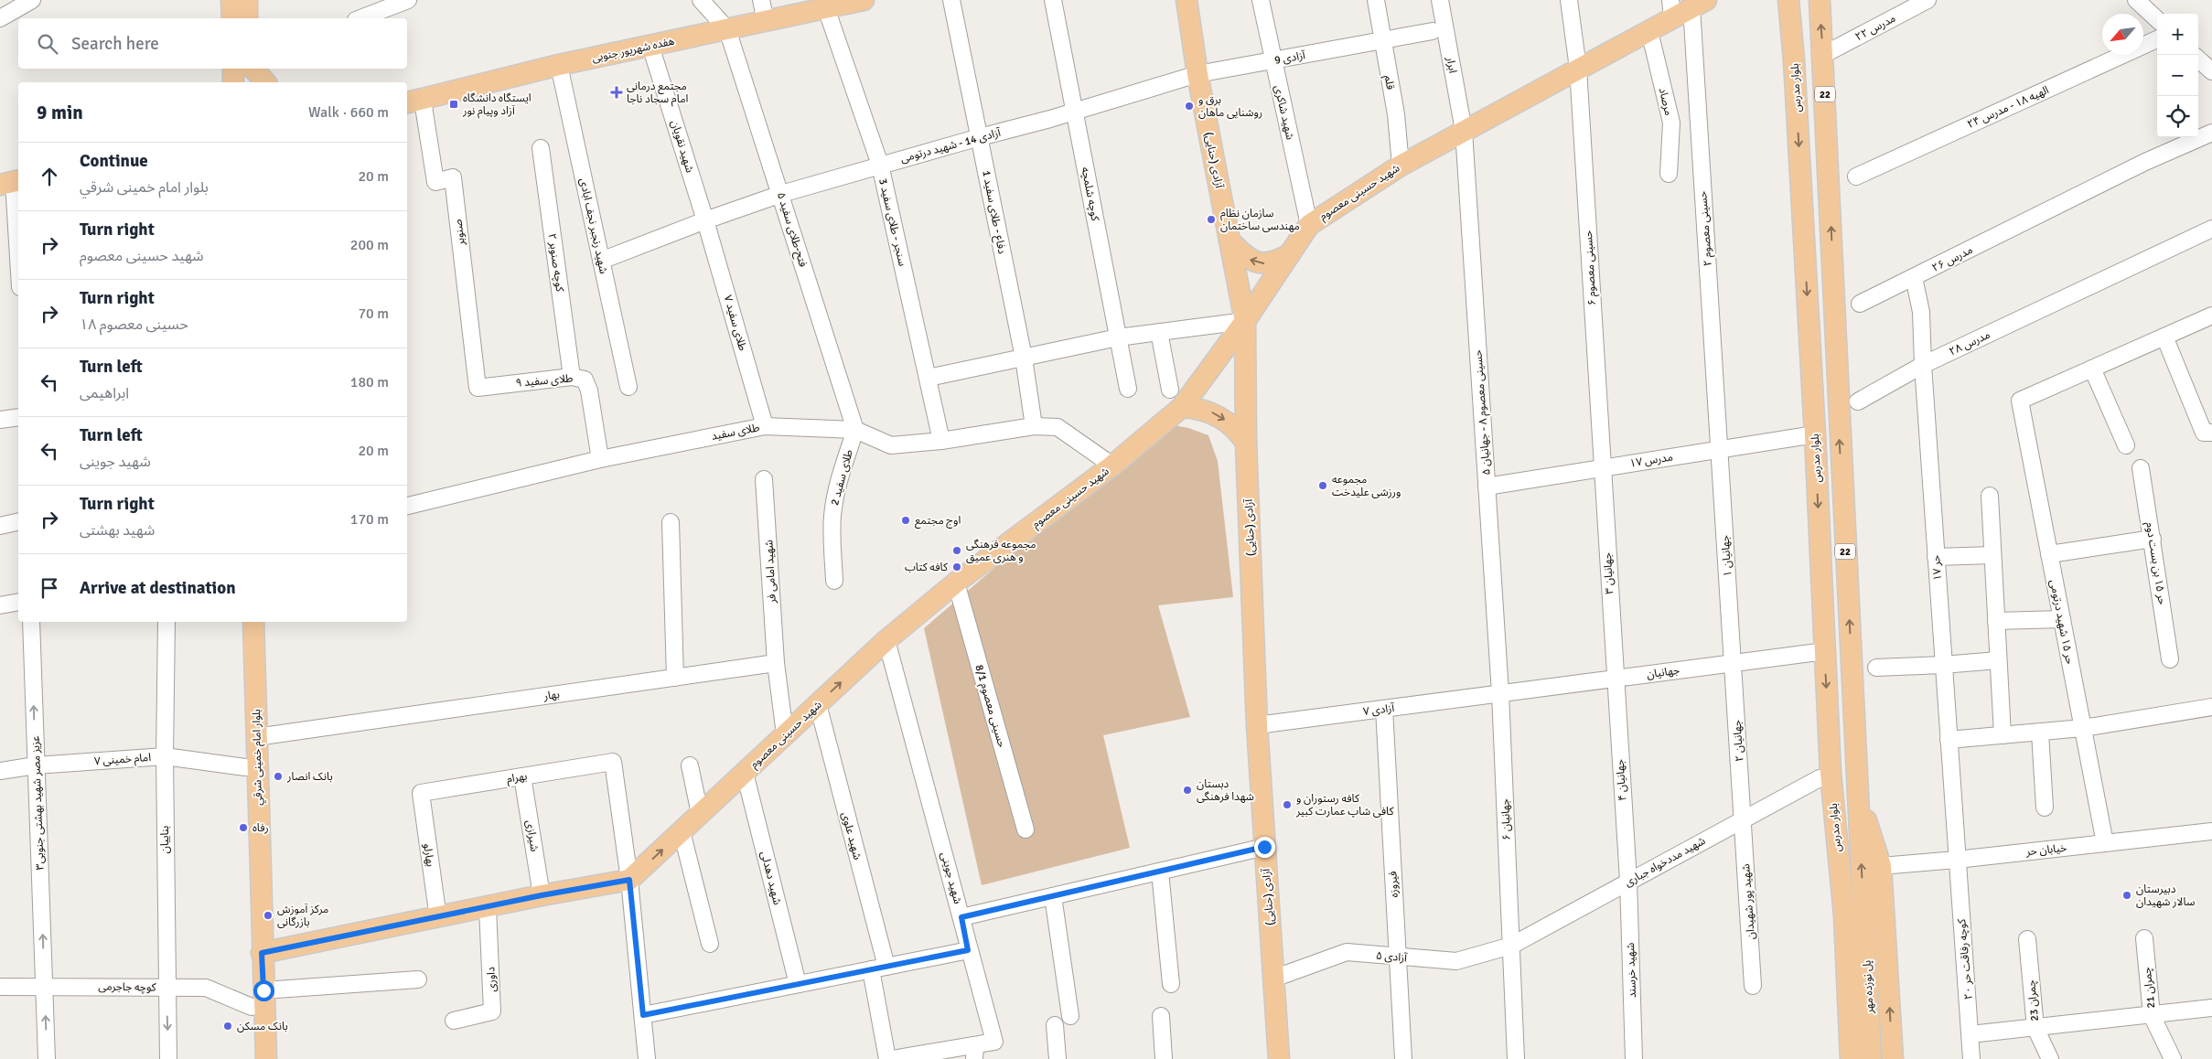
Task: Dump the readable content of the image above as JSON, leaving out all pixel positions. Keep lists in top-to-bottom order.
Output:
{
  "streets": {
    "main road": [
      "هفده شهریور جنوبی",
      "بلوار مدرس",
      "22",
      "آزادی (حنایی)",
      "شهید حسینی معصوم",
      "بلوار امام خمینی شرقي",
      "پل نوزده مهر"
    ],
    "street": [
      "مدرس ۲۲",
      "آزادی 9",
      "ابرار",
      "قلم",
      "مرصاد",
      "الهیه ۱۸ - مدرس ۲۴",
      "شهید شاکری",
      "آزادی 14 - شهید درتومی",
      "شهید نقویان",
      "کوچه شلمچه",
      "دفاع - طلای سفید 1",
      "سنجر - طلای سفید 3",
      "شهید رنجبر نجف ابادی",
      "حسینی معصوم ۲",
      "فتح-طلای سفید ۵",
      "صنوبر",
      "مدرس ۲۶",
      "کوچه صنوبر ۲",
      "حسینی معصوم ۶",
      "طلای سفید ۷",
      "مدرس ۲۸",
      "طلای سفید ۹",
      "حسینی معصوم ۸ - جهانیان ۵",
      "طلای سفید",
      "مدرس ۱۷",
      "طلای سفید 2",
      "جهانیان ۱",
      "حر ۱۵ بن بست دوم",
      "حر ۱۷",
      "شهید امامی فر",
      "جهانیان ۳",
      "حر ۱۵ شهید درتومی",
      "جهانیان",
      "بهار",
      "حسینی معصوم 8/1",
      "آزادی ۷",
      "جهانیان ۲",
      "امام خمینی ۷",
      "بهرام",
      "جهانیان ۴",
      "عزیز مصر شهید بهشتی جنوبی۳",
      "جهانیان ۶",
      "شیرازی",
      "شهید علوی",
      "بناییان",
      "خیابان حر",
      "بهارلو",
      "شهید مددخواه جباری",
      "شهید دهدلی",
      "شهید جوینی",
      "فیروزه",
      "شهید پور شهیدان",
      "آزادی ۵",
      "کوچه رفاقت حر ۲۰",
      "شهید خرسند",
      "داوری",
      "کوچه جاجرمی",
      "چمران 21",
      "چمران 23"
    ]
  },
  "crossings": [
    ["مدرس ۲۲", "بلوار مدرس"],
    ["هفده شهریور جنوبی", "شهید نقویان"],
    ["هفده شهریور جنوبی", "سنجر - طلای سفید 3"],
    ["هفده شهریور جنوبی", "شهید رنجبر نجف ابادی"],
    ["هفده شهریور جنوبی", "فتح-طلای سفید ۵"],
    ["هفده شهریور جنوبی", "صنوبر"],
    ["آزادی 9", "قلم"],
    ["آزادی 9", "شهید شاکری"],
    ["آزادی 9", "آزادی 14 - شهید درتومی"],
    ["آزادی 9", "آزادی (حنایی)"],
    ["ابرار", "شهید حسینی معصوم"],
    ["ابرار", "حسینی معصوم ۸ - جهانیان ۵"],
    ["قلم", "شهید حسینی معصوم"],
    ["بلوار مدرس", "مدرس ۱۷"],
    ["بلوار مدرس", "جهانیان"],
    ["بلوار مدرس", "پل نوزده مهر"],
    ["مرصاد", "شهید حسینی معصوم"],
    ["شهید شاکری", "شهید حسینی معصوم"],
    ["آزادی 14 - شهید درتومی", "شهید نقویان"],
    ["آزادی 14 - شهید درتومی", "آزادی (حنایی)"],
    ["آزادی 14 - شهید درتومی", "کوچه شلمچه"],
    ["آزادی 14 - شهید درتومی", "دفاع - طلای سفید 1"],
    ["آزادی 14 - شهید درتومی", "سنجر - طلای سفید 3"],
    ["آزادی 14 - شهید درتومی", "شهید رنجبر نجف ابادی"],
    ["آزادی 14 - شهید درتومی", "فتح-طلای سفید ۵"],
    ["آزادی 14 - شهید درتومی", "طلای سفید ۷"],
    ["شهید نقویان", "طلای سفید ۷"],
    ["آزادی (حنایی)", "شهید حسینی معصوم"],
    ["آزادی (حنایی)", "آزادی ۷"],
    ["آزادی (حنایی)", "آزادی ۵"],
    ["شهید حسینی معصوم", "حسینی معصوم ۲"],
    ["شهید حسینی معصوم", "حسینی معصوم ۶"],
    ["شهید حسینی معصوم", "حسینی معصوم ۸ - جهانیان ۵"],
    ["شهید حسینی معصوم", "طلای سفید"],
    ["شهید حسینی معصوم", "حسینی معصوم 8/1"],
    ["شهید حسینی معصوم", "بهرام"],
    ["شهید حسینی معصوم", "شهید علوی"],
    ["شهید حسینی معصوم", "شهید دهدلی"],
    ["شهید حسینی معصوم", "شهید جوینی"],
    ["دفاع - طلای سفید 1", "طلای سفید"],
    ["سنجر - طلای سفید 3", "طلای سفید"],
    ["حسینی معصوم ۲", "مدرس ۱۷"],
    ["حسینی معصوم ۲", "جهانیان ۱"],
    ["فتح-طلای سفید ۵", "طلای سفید"],
    ["فتح-طلای سفید ۵", "طلای سفید 2"],
    ["صنوبر", "طلای سفید ۹"],
    ["مدرس ۲۶", "حر ۱۷"],
    ["کوچه صنوبر ۲", "طلای سفید ۹"],
    ["حسینی معصوم ۶", "مدرس ۱۷"],
    ["حسینی معصوم ۶", "جهانیان ۳"],
    ["طلای سفید ۷", "طلای سفید"],
    ["مدرس ۲۸", "حر ۱۷"],
    ["طلای سفید ۹", "طلای سفید"],
    ["حسینی معصوم ۸ - جهانیان ۵", "مدرس ۱۷"],
    ["حسینی معصوم ۸ - جهانیان ۵", "جهانیان"],
    ["حسینی معصوم ۸ - جهانیان ۵", "آزادی ۷"],
    ["حسینی معصوم ۸ - جهانیان ۵", "جهانیان ۶"],
    ["طلای سفید", "طلای سفید 2"],
    ["مدرس ۱۷", "جهانیان ۱"],
    ["مدرس ۱۷", "جهانیان ۳"],
    ["جهانیان ۱", "جهانیان"],
    ["جهانیان ۱", "جهانیان ۲"],
    ["حر ۱۷", "خیابان حر"],
    ["حر ۱۷", "کوچه رفاقت حر ۲۰"],
    ["شهید امامی فر", "بهار"],
    ["جهانیان ۳", "جهانیان"],
    ["جهانیان ۳", "جهانیان ۴"],
    ["حر ۱۵ شهید درتومی", "خیابان حر"],
    ["جهانیان", "آزادی ۷"],
    ["جهانیان", "جهانیان ۲"],
    ["جهانیان", "جهانیان ۴"],
    ["جهانیان", "جهانیان ۶"],
    ["بهار", "بلوار امام خمینی شرقي"],
    ["آزادی ۷", "جهانیان ۶"],
    ["آزادی ۷", "فیروزه"],
    ["جهانیان ۲", "شهید مددخواه جباری"],
    ["جهانیان ۲", "شهید پور شهیدان"],
    ["بلوار امام خمینی شرقي", "امام خمینی ۷"],
    ["بلوار امام خمینی شرقي", "کوچه جاجرمی"],
    ["امام خمینی ۷", "عزیز مصر شهید بهشتی جنوبی۳"],
    ["امام خمینی ۷", "بناییان"],
    ["بهرام", "شیرازی"],
    ["بهرام", "بهارلو"],
    ["جهانیان ۴", "شهید مددخواه جباری"],
    ["جهانیان ۴", "شهید خرسند"],
    ["عزیز مصر شهید بهشتی جنوبی۳", "کوچه جاجرمی"],
    ["جهانیان ۶", "شهید مددخواه جباری"],
    ["جهانیان ۶", "آزادی ۵"],
    ["بناییان", "کوچه جاجرمی"],
    ["خیابان حر", "کوچه رفاقت حر ۲۰"],
    ["شهید مددخواه جباری", "شهید پور شهیدان"],
    ["شهید مددخواه جباری", "آزادی ۵"],
    ["شهید مددخواه جباری", "شهید خرسند"],
    ["فیروزه", "آزادی ۵"]
  ],
  "one_way": ["عزیز مصر شهید بهشتی جنوبی۳"],
  "places": {
    "health": ["مجتمع درمانی امام سجاد ناجا"],
    "transit": ["ایستگاه دانشگاه آزاد وپیام نور"],
    "other": [
      "برق و روشنایی ماهان",
      "سازمان نظام مهندسی ساختمان",
      "مجموعه ورزشی علیدخت",
      "اوج مجتمع",
      "مجموعه فرهنگی و هنری عمیق",
      "کافه کتاب",
      "بانک انصار",
      "دبستان شهدا فرهنگی",
      "کافه رستوران و کافی شاپ عمارت کبیر",
      "رفاه",
      "دبیرستان سالار شهیدان",
      "مرکز آموزش بازرگانی",
      "بانک مسکن"
    ]
  },
  "north": "bottom left",
  "page": {
    "map_buttons": ["+", "−"],
    "search": "Search here",
    "heading": ["9 min", "Walk · 660 m"],
    "list": [
      ["Continue", "بلوار امام خمینی شرقي", "20 m"],
      ["Turn right", "شهید حسینی معصوم", "200 m"],
      ["Turn right", "حسینی معصوم ۱۸", "70 m"],
      ["Turn left", "ابراهیمی", "180 m"],
      ["Turn left", "شهید جوینی", "20 m"],
      ["Turn right", "شهید بهشتی", "170 m"],
      "Arrive at destination"
    ]
  }
}
